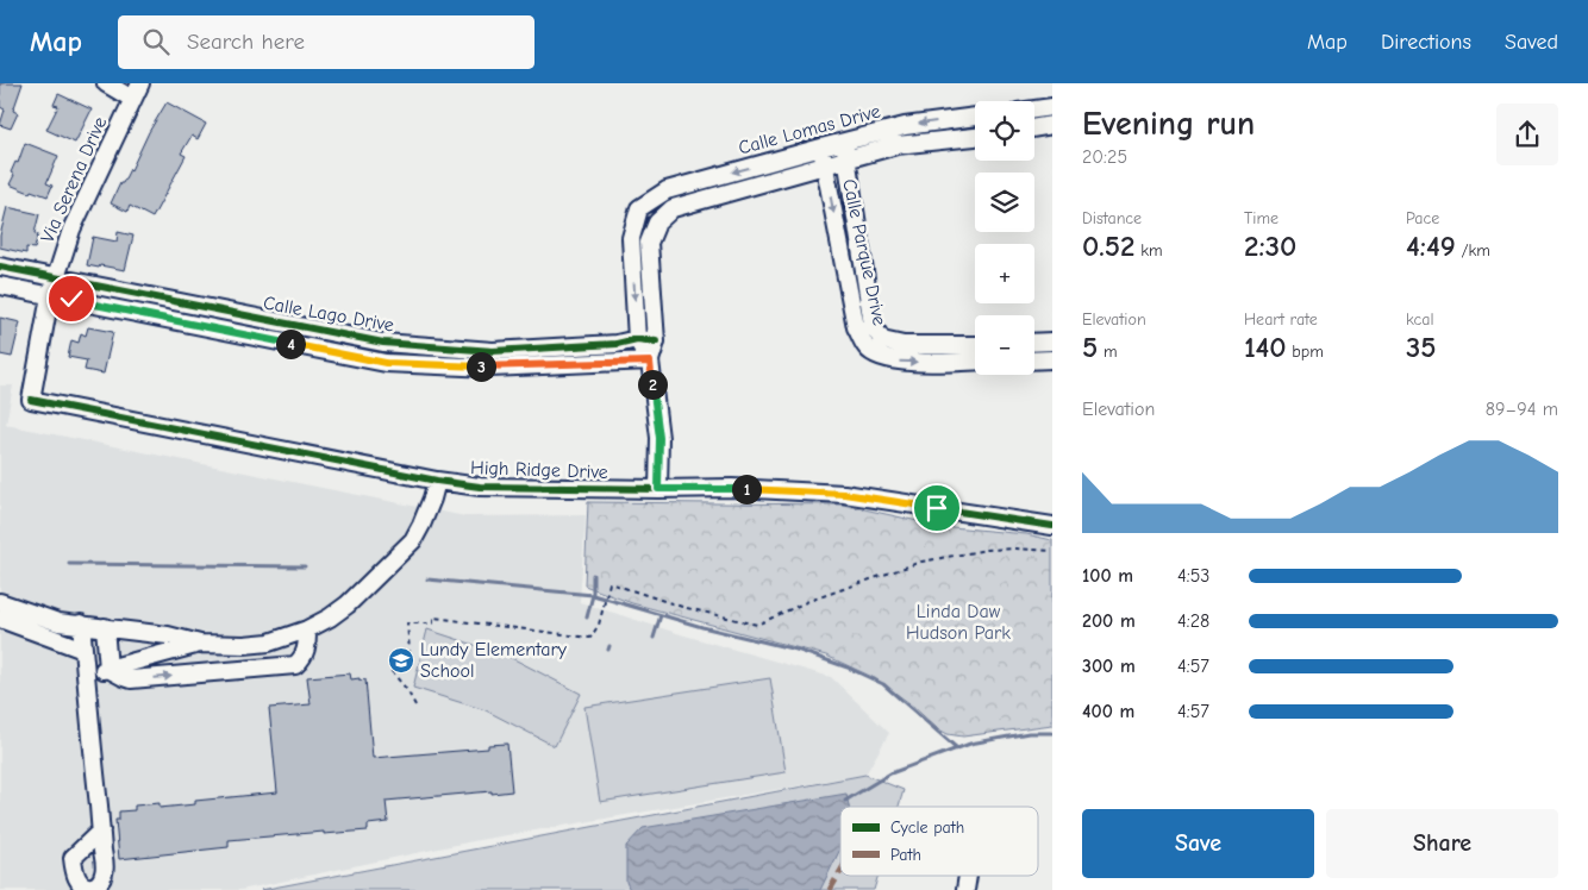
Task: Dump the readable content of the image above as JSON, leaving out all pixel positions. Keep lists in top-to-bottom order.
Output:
{
  "streets": {
    "street": [
      "Calle Lomas Drive",
      "Via Serena Drive",
      "Calle Parque Drive",
      "Calle Lago Drive",
      "High Ridge Drive"
    ]
  },
  "crossings": [
    ["Calle Lomas Drive", "Calle Parque Drive"],
    ["Via Serena Drive", "Calle Lago Drive"],
    ["Via Serena Drive", "High Ridge Drive"]
  ],
  "one_way": ["Calle Parque Drive"],
  "parks": ["Linda Daw Hudson Park"],
  "places": {
    "school or university": ["Lundy Elementary School"]
  },
  "legend": ["Cycle path", "Path"],
  "page": {
    "header": "Map",
    "search": "Search here",
    "nav": ["Map", "Directions", "Saved"],
    "heading": ["Evening run", "20:25"],
    "map_buttons": ["+", "−"],
    "stats": [
      ["Distance", "0.52 km"],
      ["Time", "2:30"],
      ["Pace", "4:49 /km"],
      ["Elevation", "5 m"],
      ["Heart rate", "140 bpm"],
      ["kcal", "35"]
    ],
    "pins": [
      "4",
      "3",
      "2",
      "1"
    ],
    "chart": ["Elevation", "89–94 m"],
    "list": [
      {
        "name": "100 m",
        "note": "4:53"
      },
      {
        "name": "200 m",
        "note": "4:28"
      },
      {
        "name": "300 m",
        "note": "4:57"
      },
      {
        "name": "400 m",
        "note": "4:57"
      }
    ],
    "buttons": ["Save", "Share"]
  }
}
